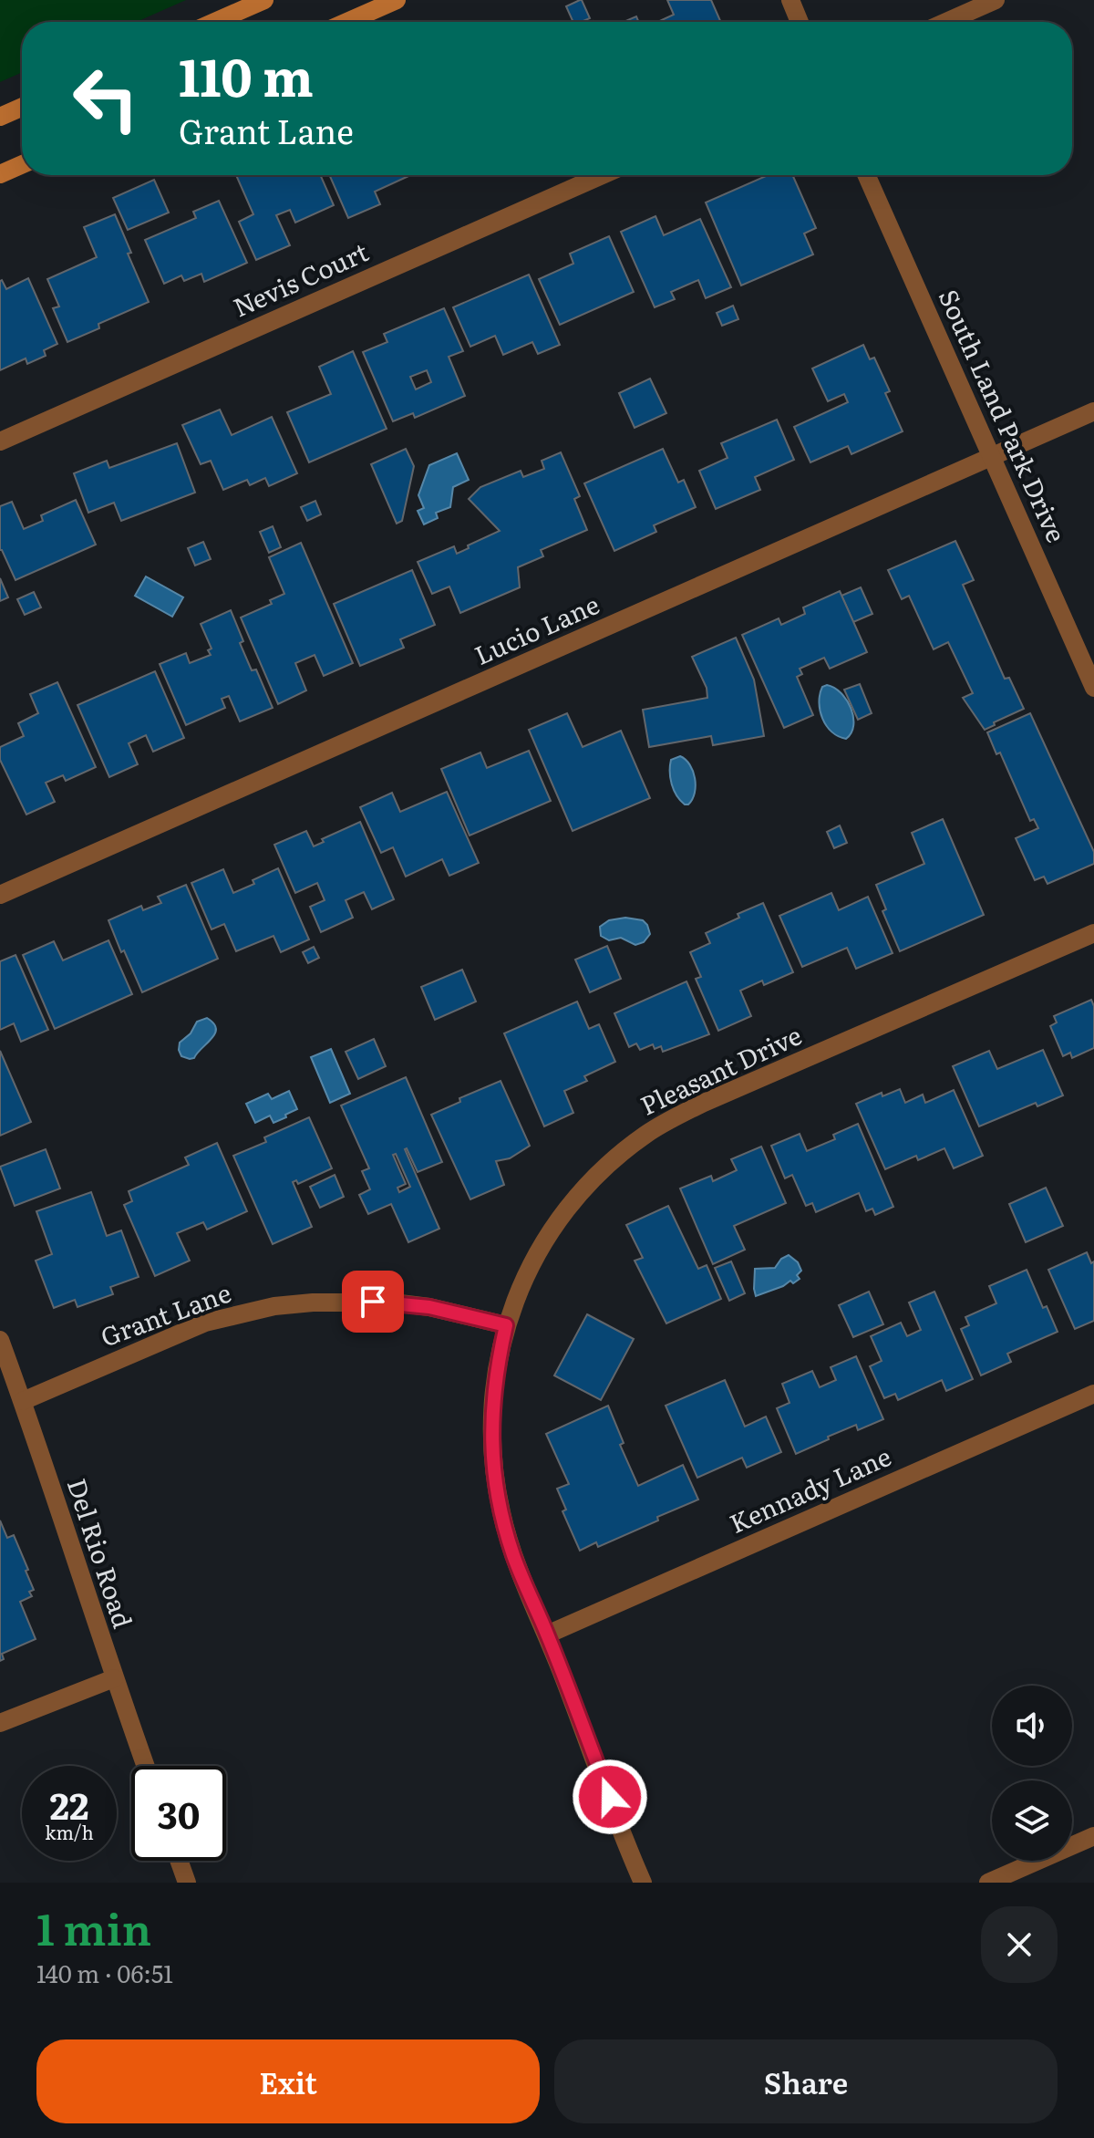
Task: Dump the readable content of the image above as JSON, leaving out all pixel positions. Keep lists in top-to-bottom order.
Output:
{
  "streets": {
    "street": [
      "Nevis Court",
      "South Land Park Drive",
      "Lucio Lane",
      "Pleasant Drive",
      "Grant Lane",
      "Kennady Lane",
      "Del Rio Road"
    ]
  },
  "crossings": [
    ["South Land Park Drive", "Lucio Lane"],
    ["Pleasant Drive", "Grant Lane"],
    ["Pleasant Drive", "Kennady Lane"],
    ["Grant Lane", "Del Rio Road"]
  ],
  "page": {
    "turn": ["110 m", "Grant Lane"],
    "speed": "22 km/h",
    "limit": "30",
    "heading": ["1 min", "140 m · 06:51"],
    "buttons": ["Exit", "Share"]
  }
}
